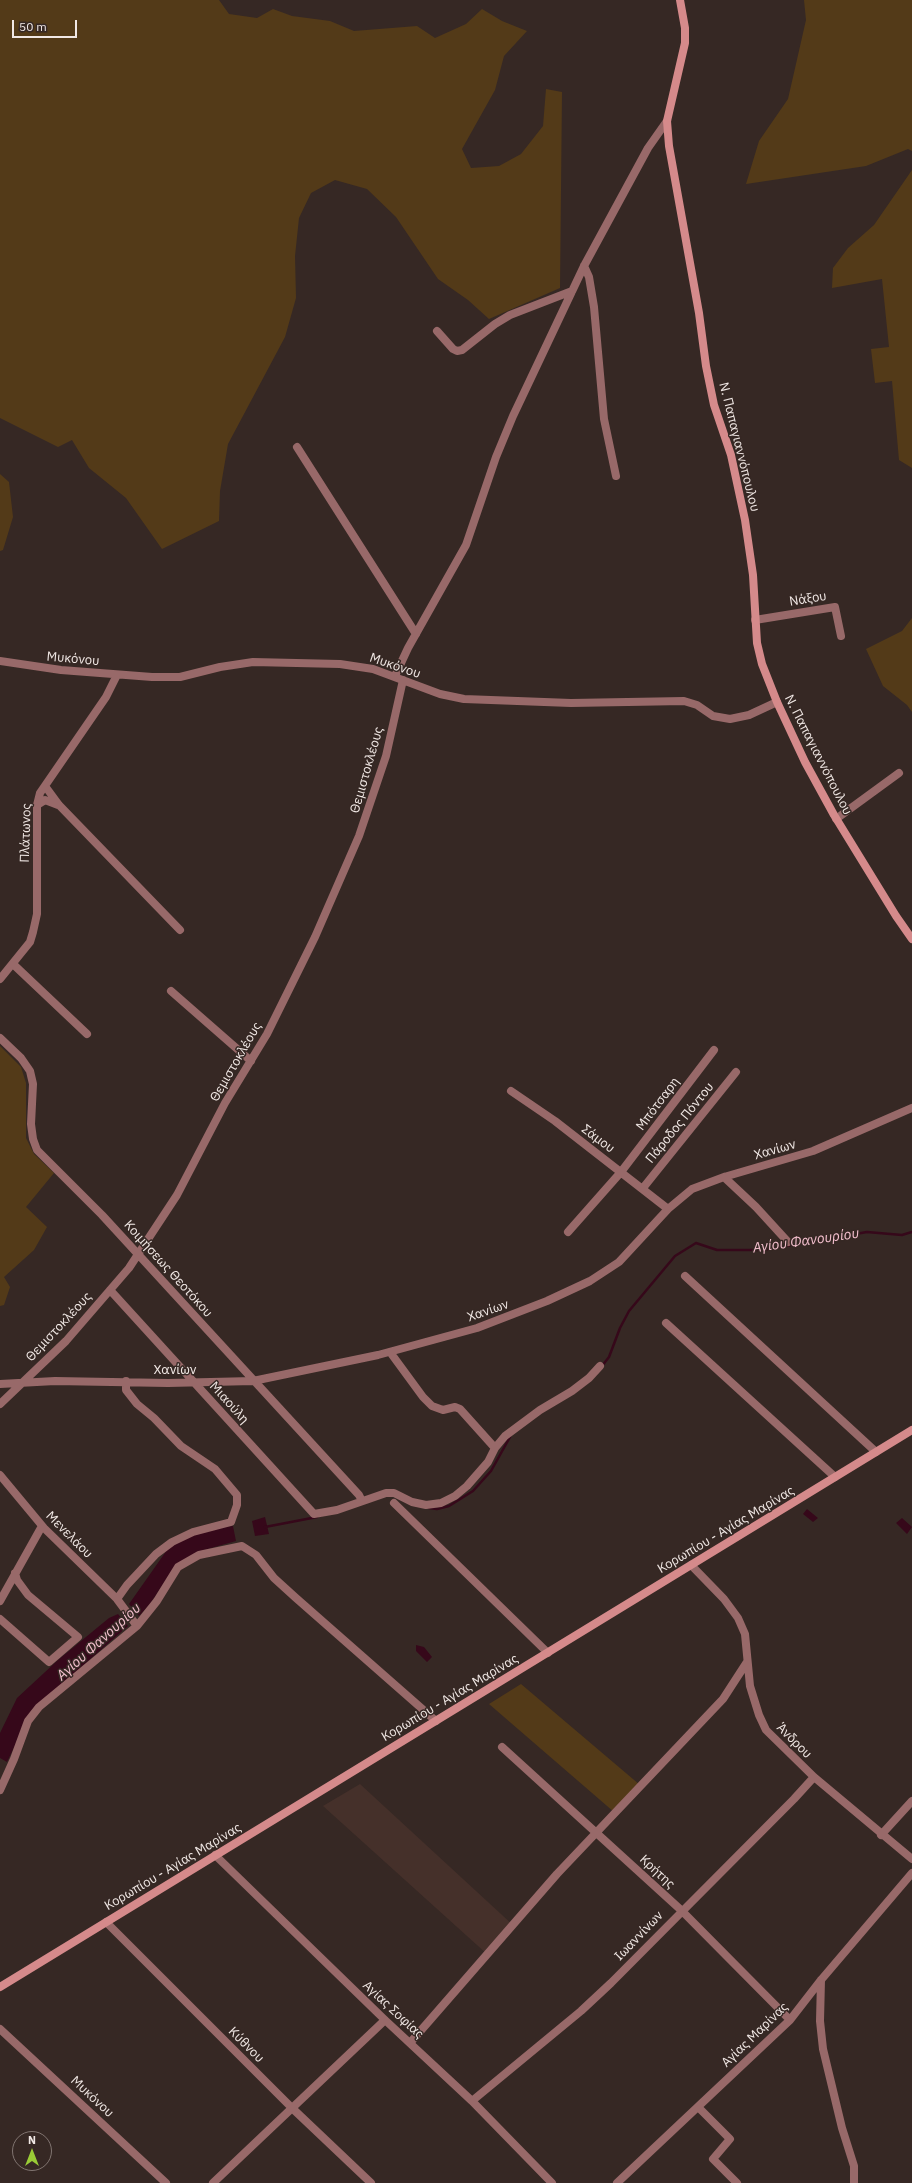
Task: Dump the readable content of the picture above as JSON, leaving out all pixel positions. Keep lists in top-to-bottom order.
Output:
{
  "streets": {
    "main road": ["Ν. Παπαγιαννόπουλου", "Κορωπίου - Αγίας Μαρίνας"],
    "street": [
      "Νάξου",
      "Μυκόνου",
      "Θεμιστοκλέους",
      "Πλάτωνος",
      "Μπότσαρη",
      "Πάροδος Πόντου",
      "Σάμου",
      "Χανίων",
      "Κοιμήσεως Θεοτόκου",
      "Μιαούλη",
      "Μενελάου",
      "Άνδρου",
      "Κρήτης",
      "Ιωαννίνων",
      "Αγίας Σοφίας",
      "Αγίας Μαρίνας",
      "Κύθνου"
    ]
  },
  "crossings": [
    ["Ν. Παπαγιαννόπουλου", "Νάξου"],
    ["Ν. Παπαγιαννόπουλου", "Μυκόνου"],
    ["Μυκόνου", "Θεμιστοκλέους"],
    ["Μυκόνου", "Πλάτωνος"],
    ["Θεμιστοκλέους", "Χανίων"],
    ["Θεμιστοκλέους", "Κοιμήσεως Θεοτόκου"],
    ["Θεμιστοκλέους", "Μιαούλη"],
    ["Μπότσαρη", "Σάμου"],
    ["Πάροδος Πόντου", "Σάμου"],
    ["Σάμου", "Χανίων"],
    ["Χανίων", "Κοιμήσεως Θεοτόκου"],
    ["Χανίων", "Μιαούλη"],
    ["Κοιμήσεως Θεοτόκου", "Μιαούλη"],
    ["Κορωπίου - Αγίας Μαρίνας", "Άνδρου"],
    ["Κορωπίου - Αγίας Μαρίνας", "Αγίας Σοφίας"],
    ["Κορωπίου - Αγίας Μαρίνας", "Κύθνου"],
    ["Άνδρου", "Ιωαννίνων"],
    ["Κρήτης", "Ιωαννίνων"],
    ["Κρήτης", "Αγίας Μαρίνας"],
    ["Ιωαννίνων", "Αγίας Σοφίας"]
  ],
  "water": ["Αγίου Φανουρίου"],
  "scale_bar": "50 m",
  "north": "top"
}
